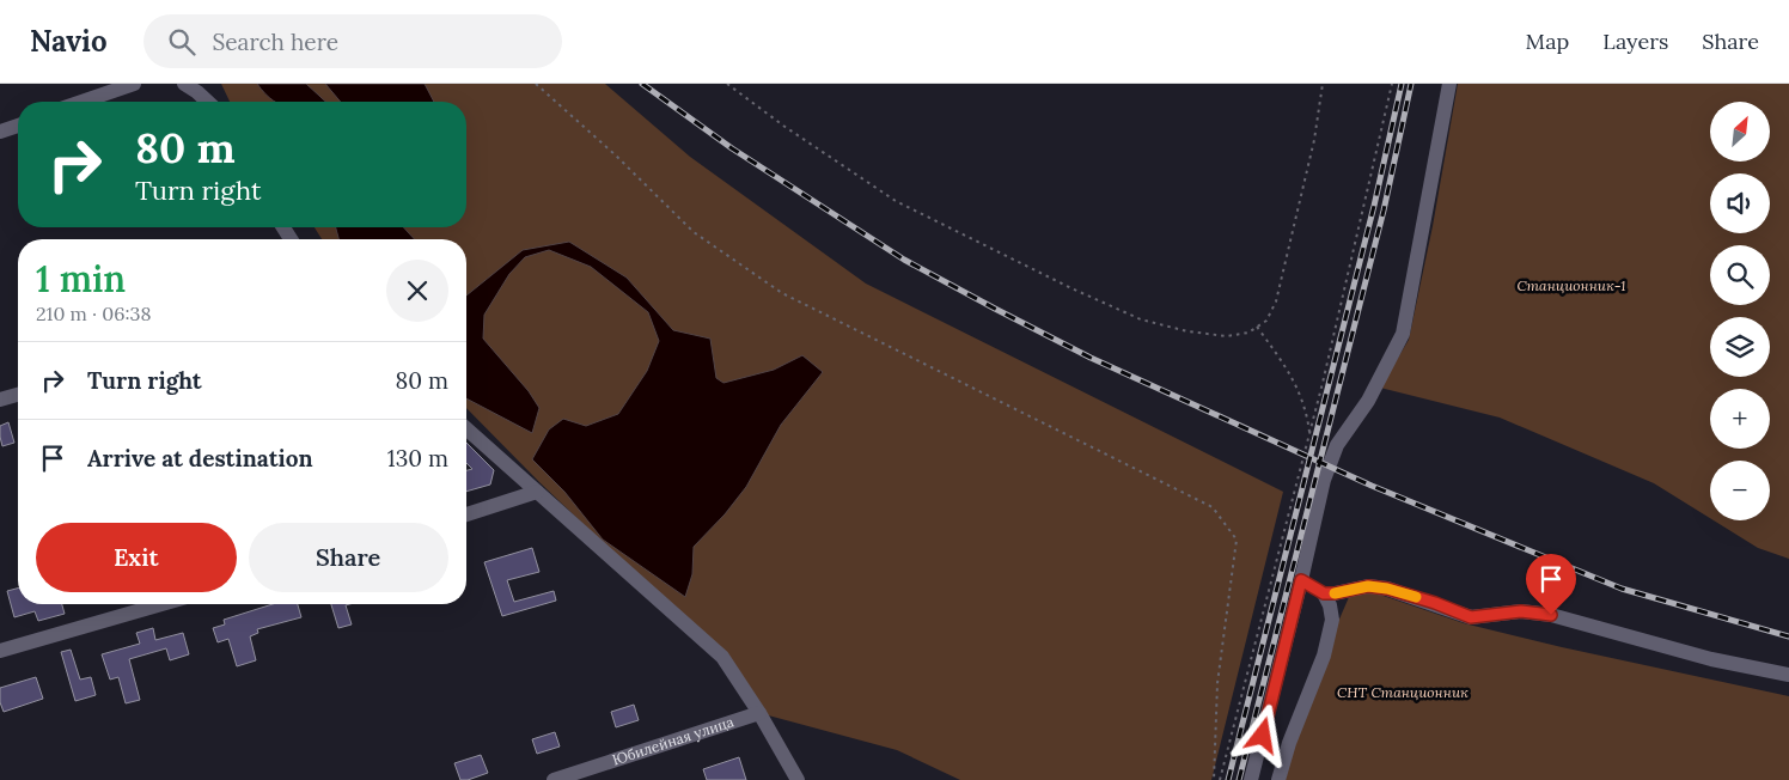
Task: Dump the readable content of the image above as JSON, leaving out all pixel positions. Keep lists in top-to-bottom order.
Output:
{
  "streets": {
    "street": ["Юбилейная улица"]
  },
  "parks": ["Станционник-1", "СНТ Станционник"],
  "north": "top right",
  "page": {
    "header": "Navio",
    "search": "Search here",
    "nav": ["Map", "Layers", "Share"],
    "map_buttons": ["+", "−"],
    "turn": ["80 m", "Turn right"],
    "heading": ["1 min", "210 m · 06:38"],
    "list": [
      {
        "name": "Turn right",
        "value": "80 m"
      },
      {
        "name": "Arrive at destination",
        "value": "130 m"
      }
    ],
    "buttons": ["Exit", "Share"]
  }
}
